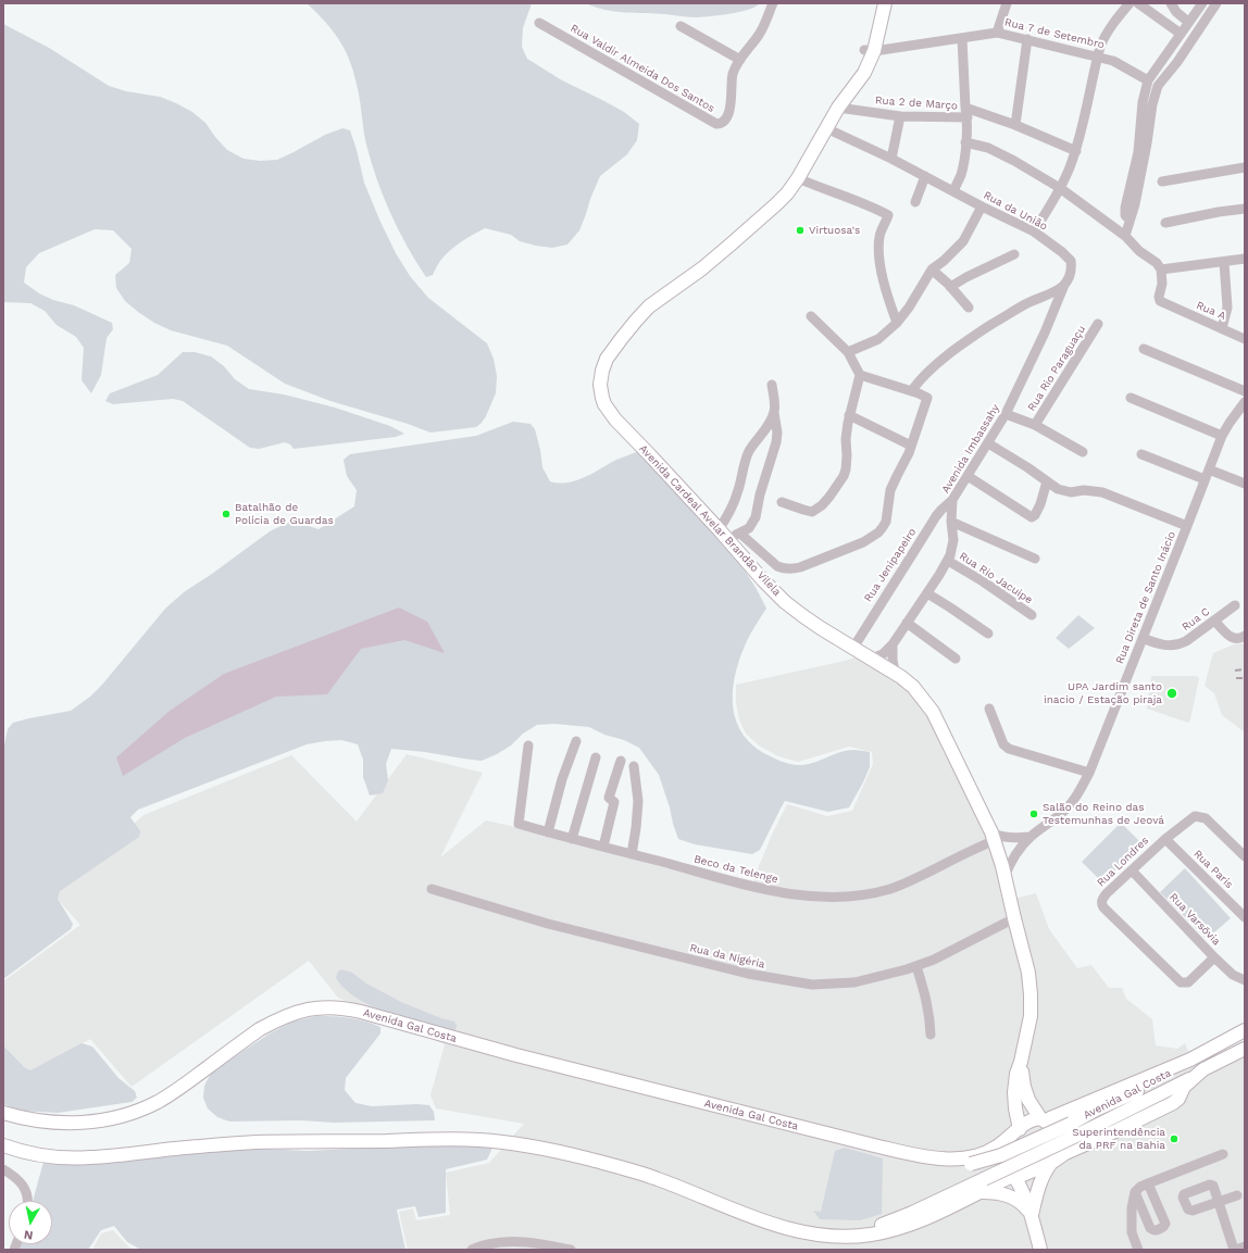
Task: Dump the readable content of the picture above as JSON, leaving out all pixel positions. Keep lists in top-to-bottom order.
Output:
{
  "streets": {
    "main road": ["Avenida Cardeal Avelar Brandão Vilela", "Avenida Gal Costa"],
    "street": [
      "Rua 7 de Setembro",
      "Rua Valdir Almeida Dos Santos",
      "Rua 2 de Março",
      "Rua da União",
      "Rua A",
      "Rua Rio Paraguaçu",
      "Avenida Imbassahy",
      "Rua Jenipapeiro",
      "Rua Rio Jacuipe",
      "Rua Direta de Santo Inácio",
      "Rua C",
      "Rua Londres",
      "Beco da Telenge",
      "Rua Paris",
      "Rua Varsōvia",
      "Rua da Nigéria"
    ]
  },
  "crossings": [
    ["Rua 7 de Setembro", "Avenida Cardeal Avelar Brandão Vilela"],
    ["Rua 2 de Março", "Avenida Cardeal Avelar Brandão Vilela"],
    ["Rua da União", "Avenida Imbassahy"],
    ["Rua da União", "Avenida Cardeal Avelar Brandão Vilela"],
    ["Avenida Imbassahy", "Avenida Cardeal Avelar Brandão Vilela"],
    ["Avenida Imbassahy", "Rua Jenipapeiro"],
    ["Avenida Imbassahy", "Rua Rio Jacuipe"],
    ["Avenida Cardeal Avelar Brandão Vilela", "Rua Jenipapeiro"],
    ["Avenida Cardeal Avelar Brandão Vilela", "Rua Direta de Santo Inácio"],
    ["Avenida Cardeal Avelar Brandão Vilela", "Beco da Telenge"],
    ["Avenida Cardeal Avelar Brandão Vilela", "Rua da Nigéria"],
    ["Avenida Cardeal Avelar Brandão Vilela", "Avenida Gal Costa"],
    ["Rua Direta de Santo Inácio", "Rua C"],
    ["Rua Londres", "Rua Paris"],
    ["Rua Londres", "Rua Varsōvia"]
  ],
  "places": [
    "Virtuosa's",
    "Batalhão de Polícia de Guardas",
    "UPA Jardim santo inacio / Estação piraja",
    "Salão do Reino das Testemunhas de Jeová",
    "Superintendência da PRF na Bahia"
  ],
  "north": "bottom"
}
